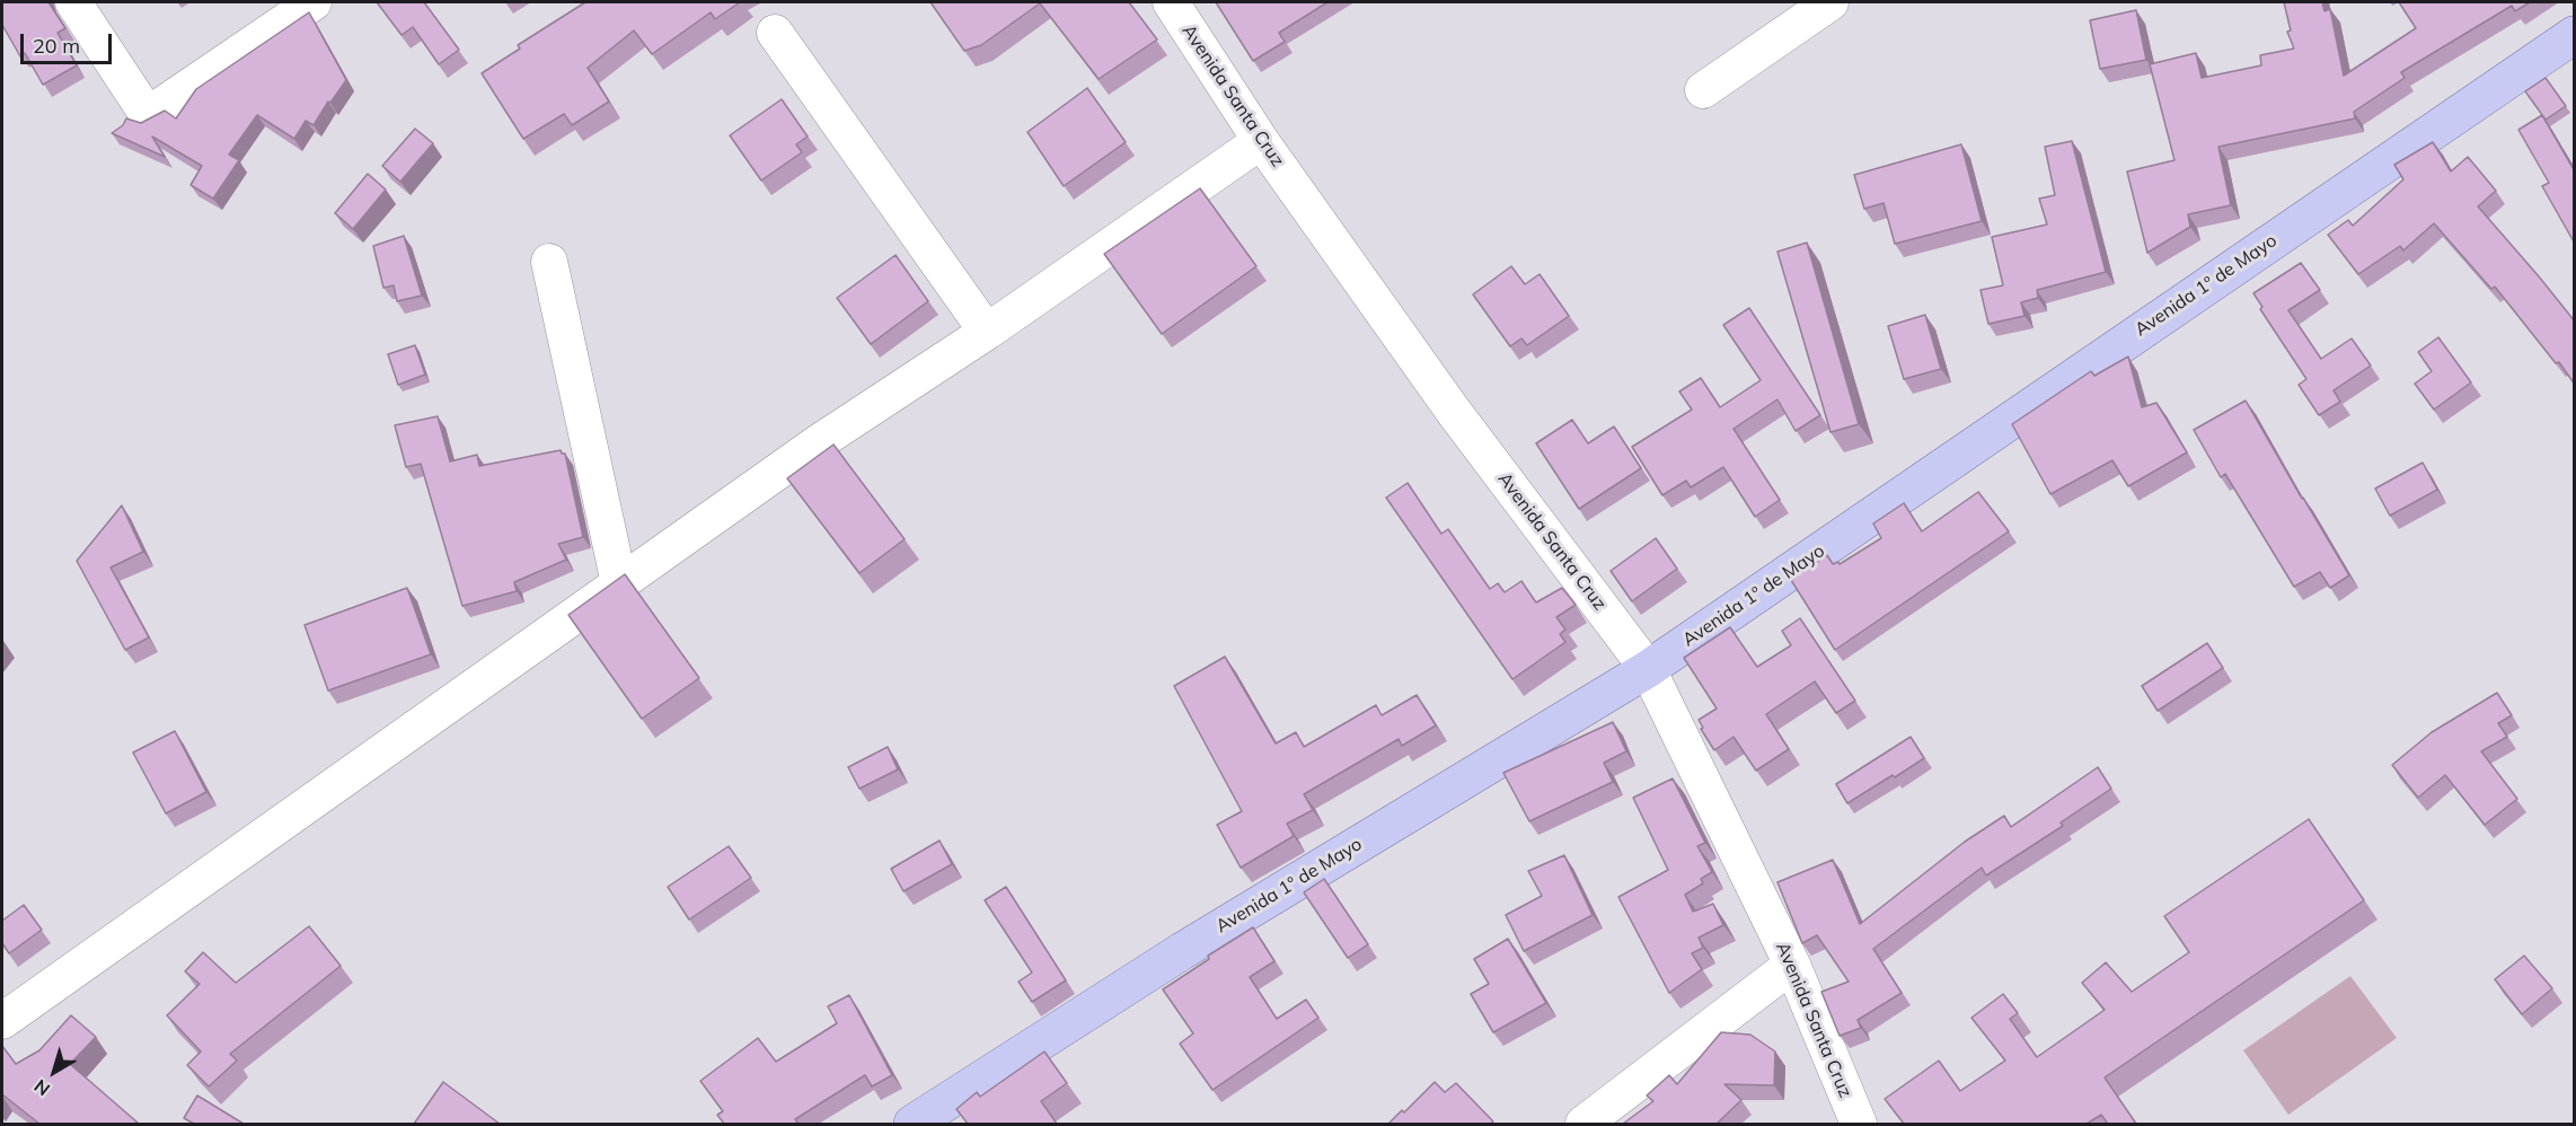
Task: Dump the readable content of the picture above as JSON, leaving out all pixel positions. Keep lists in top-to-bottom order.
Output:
{
  "streets": {
    "main road": ["Avenida 1º de Mayo"],
    "street": ["Avenida Santa Cruz"]
  },
  "crossings": [
    ["Avenida Santa Cruz", "Avenida 1º de Mayo"]
  ],
  "scale_bar": "20 m",
  "north": "bottom left"
}
